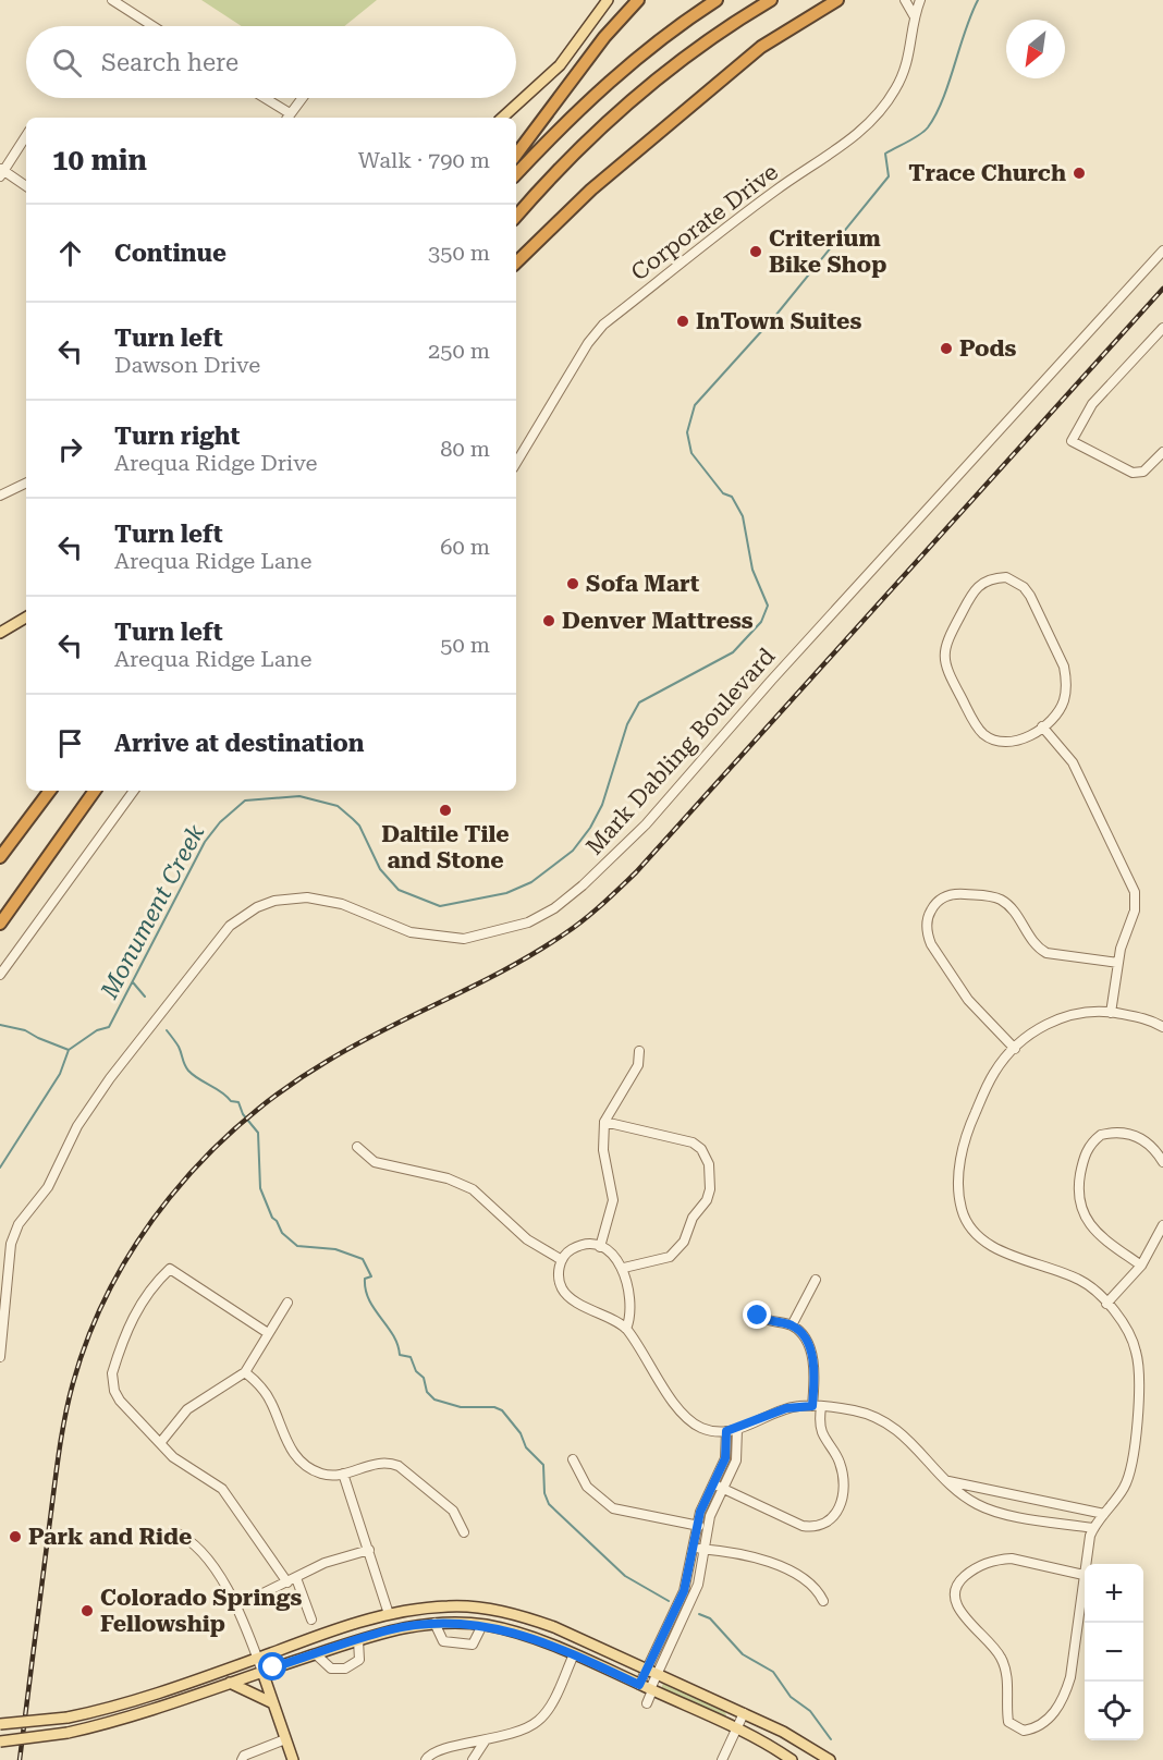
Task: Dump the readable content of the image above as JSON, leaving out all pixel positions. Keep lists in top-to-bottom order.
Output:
{
  "streets": {
    "street": ["Corporate Drive", "Mark Dabling Boulevard"]
  },
  "water": ["Monument Creek"],
  "places": [
    "Trace Church",
    "Criterium Bike Shop",
    "InTown Suites",
    "Pods",
    "Sofa Mart",
    "Denver Mattress",
    "Daltile Tile and Stone",
    "Park and Ride",
    "Colorado Springs Fellowship"
  ],
  "north": "bottom left",
  "page": {
    "search": "Search here",
    "heading": ["10 min", "Walk · 790 m"],
    "list": [
      ["Continue", "350 m"],
      ["Turn left", "Dawson Drive", "250 m"],
      ["Turn right", "Arequa Ridge Drive", "80 m"],
      ["Turn left", "Arequa Ridge Lane", "60 m"],
      ["Turn left", "Arequa Ridge Lane", "50 m"],
      "Arrive at destination"
    ],
    "map_buttons": ["+", "−"]
  }
}
